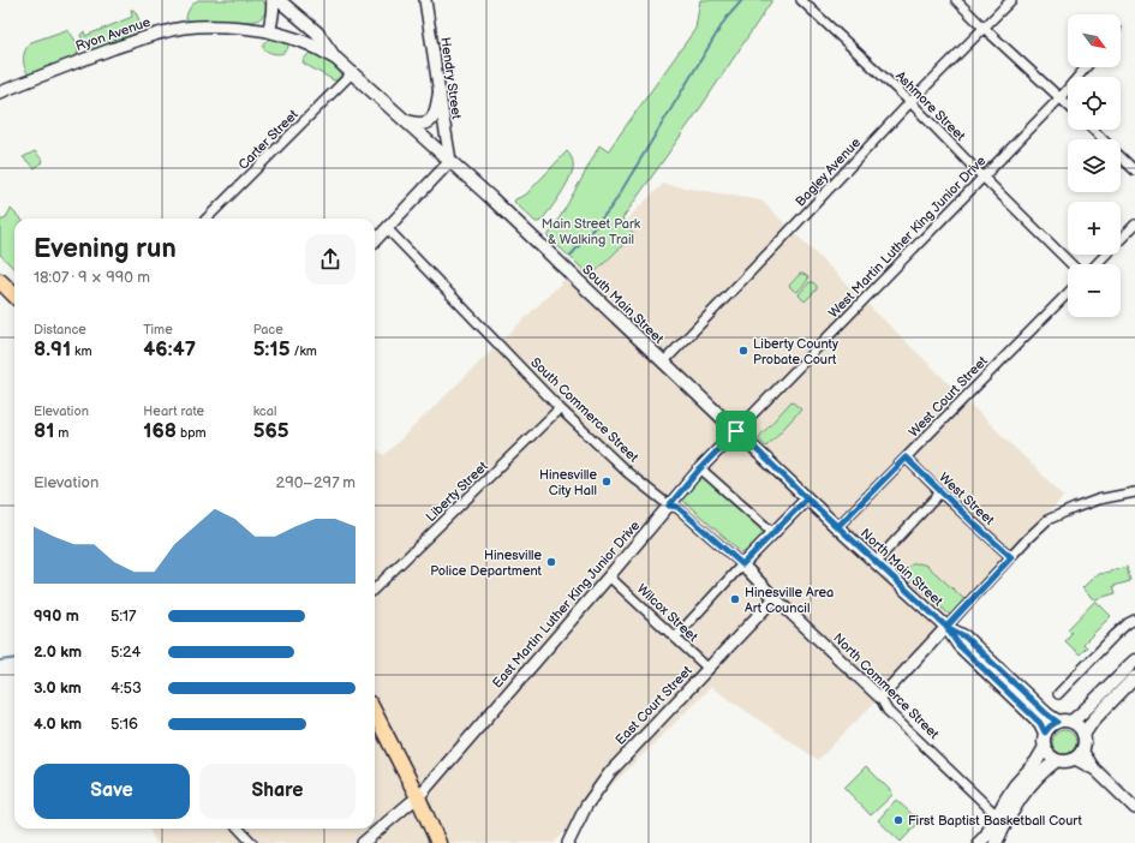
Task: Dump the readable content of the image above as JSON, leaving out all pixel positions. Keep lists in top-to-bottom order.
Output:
{
  "streets": {
    "main road": ["South Main Street", "North Main Street"],
    "street": [
      "Ryon Avenue",
      "Hendry Street",
      "Ashmore Street",
      "Carter Street",
      "Bagley Avenue",
      "West Martin Luther King Junior Drive",
      "West Court Street",
      "South Commerce Street",
      "Liberty Street",
      "West Street",
      "East Martin Luther King Junior Drive",
      "Wilcox Street",
      "North Commerce Street",
      "East Court Street"
    ]
  },
  "crossings": [
    ["Ryon Avenue", "South Main Street"],
    ["Hendry Street", "South Main Street"],
    ["Ashmore Street", "Bagley Avenue"],
    ["Ashmore Street", "West Martin Luther King Junior Drive"],
    ["Carter Street", "South Main Street"],
    ["Bagley Avenue", "South Main Street"],
    ["West Martin Luther King Junior Drive", "South Main Street"],
    ["West Martin Luther King Junior Drive", "East Martin Luther King Junior Drive"],
    ["South Main Street", "West Court Street"],
    ["South Main Street", "North Main Street"],
    ["South Main Street", "East Martin Luther King Junior Drive"],
    ["West Court Street", "West Street"],
    ["West Court Street", "North Main Street"],
    ["South Commerce Street", "Liberty Street"],
    ["South Commerce Street", "East Martin Luther King Junior Drive"],
    ["South Commerce Street", "North Commerce Street"],
    ["South Commerce Street", "East Court Street"],
    ["East Martin Luther King Junior Drive", "Wilcox Street"],
    ["Wilcox Street", "East Court Street"],
    ["North Commerce Street", "East Court Street"]
  ],
  "parks": ["Main Street Park & Walking Trail"],
  "places": [
    "Liberty County Probate Court",
    "Hinesville City Hall",
    "Hinesville Police Department",
    "Hinesville Area Art Council",
    "First Baptist Basketball Court"
  ],
  "north": "bottom right",
  "page": {
    "map_buttons": ["+", "−"],
    "heading": ["Evening run", "18:07 · 9 × 990 m"],
    "stats": [
      ["Distance", "8.91 km"],
      ["Time", "46:47"],
      ["Pace", "5:15 /km"],
      ["Elevation", "81 m"],
      ["Heart rate", "168 bpm"],
      ["kcal", "565"]
    ],
    "chart": ["Elevation", "290–297 m"],
    "list": [
      {
        "name": "990 m",
        "note": "5:17"
      },
      {
        "name": "2.0 km",
        "note": "5:24"
      },
      {
        "name": "3.0 km",
        "note": "4:53"
      },
      {
        "name": "4.0 km",
        "note": "5:16"
      }
    ],
    "buttons": ["Save", "Share"]
  }
}
